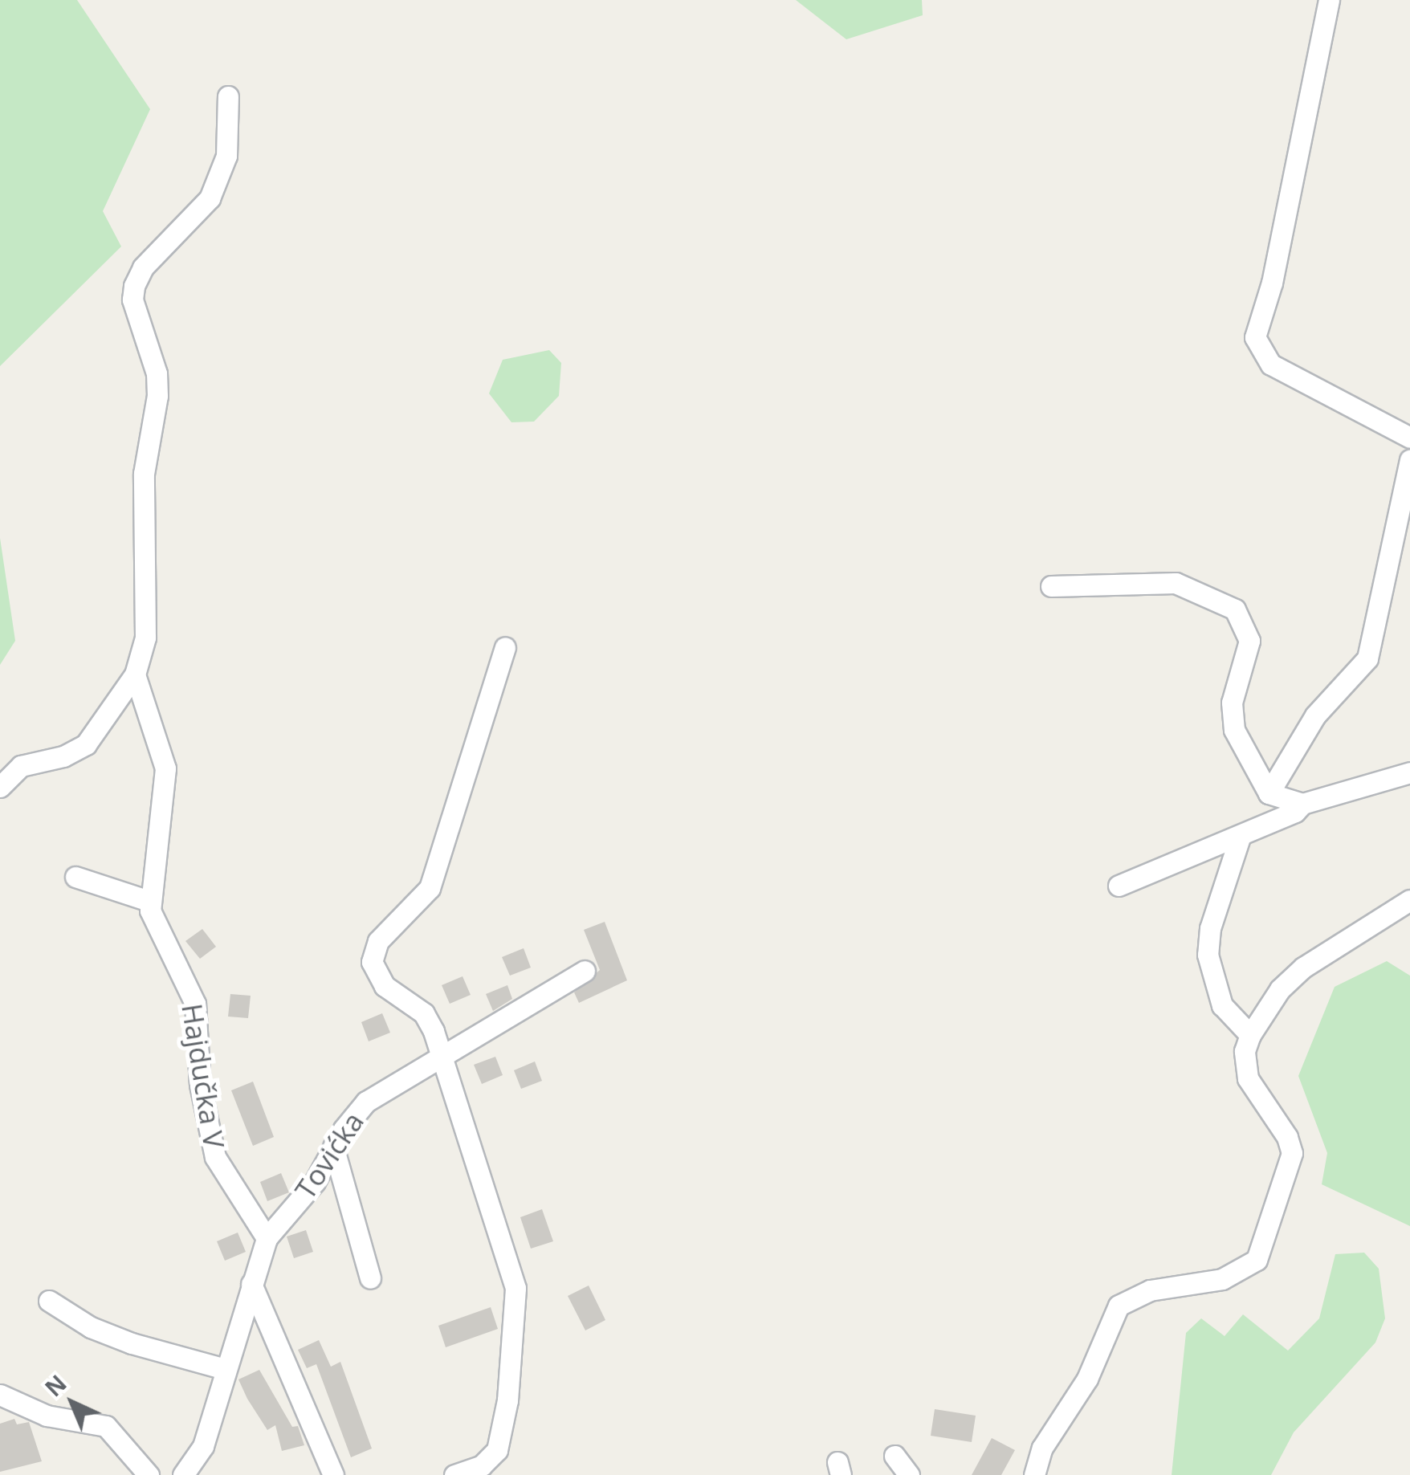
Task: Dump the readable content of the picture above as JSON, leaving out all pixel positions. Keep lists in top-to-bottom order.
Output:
{
  "streets": {
    "street": ["Hajdučka V", "Tovićka"]
  },
  "crossings": [
    ["Hajdučka V", "Tovićka"]
  ],
  "north": "top left"
}
